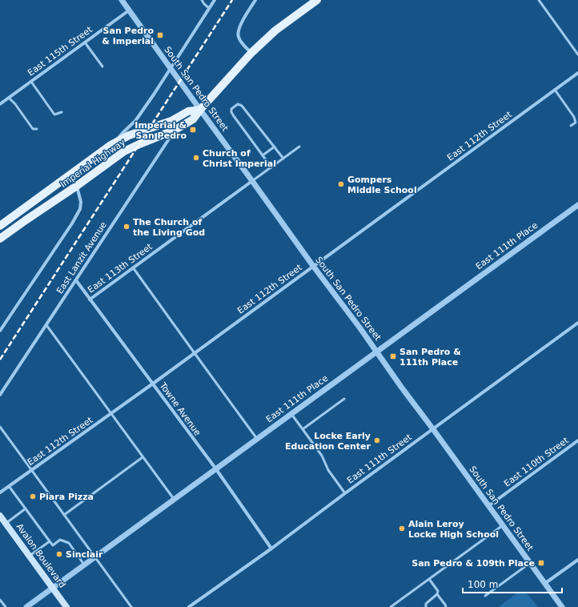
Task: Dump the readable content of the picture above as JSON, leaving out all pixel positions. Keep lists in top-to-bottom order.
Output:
{
  "streets": {
    "main road": ["Imperial Highway", "Avalon Boulevard"],
    "street": [
      "East 115th Street",
      "South San Pedro Street",
      "East 112th Street",
      "East 111th Place",
      "East Lanzit Avenue",
      "East 113th Street",
      "Towne Avenue",
      "East 111th Street",
      "East 110th Street"
    ]
  },
  "crossings": [
    ["East 115th Street", "South San Pedro Street"],
    ["South San Pedro Street", "East 112th Street"],
    ["South San Pedro Street", "Imperial Highway"],
    ["South San Pedro Street", "East 111th Place"],
    ["South San Pedro Street", "East 113th Street"],
    ["South San Pedro Street", "East 111th Street"],
    ["South San Pedro Street", "East 110th Street"],
    ["East 112th Street", "Towne Avenue"],
    ["Imperial Highway", "East Lanzit Avenue"],
    ["East 111th Place", "Towne Avenue"],
    ["East 111th Place", "Avalon Boulevard"],
    ["East Lanzit Avenue", "Towne Avenue"],
    ["East 113th Street", "Towne Avenue"],
    ["Towne Avenue", "East 111th Street"]
  ],
  "places": {
    "transit": [
      "San Pedro & Imperial",
      "Imperial & San Pedro",
      "San Pedro & 111th Place",
      "San Pedro & 109th Place"
    ],
    "other": [
      "Church of Christ Imperial",
      "Gompers Middle School",
      "The Church of the Living God",
      "Locke Early Education Center",
      "Piara Pizza",
      "Alain Leroy Locke High School",
      "Sinclair"
    ]
  },
  "scale_bar": "100 m"
}
